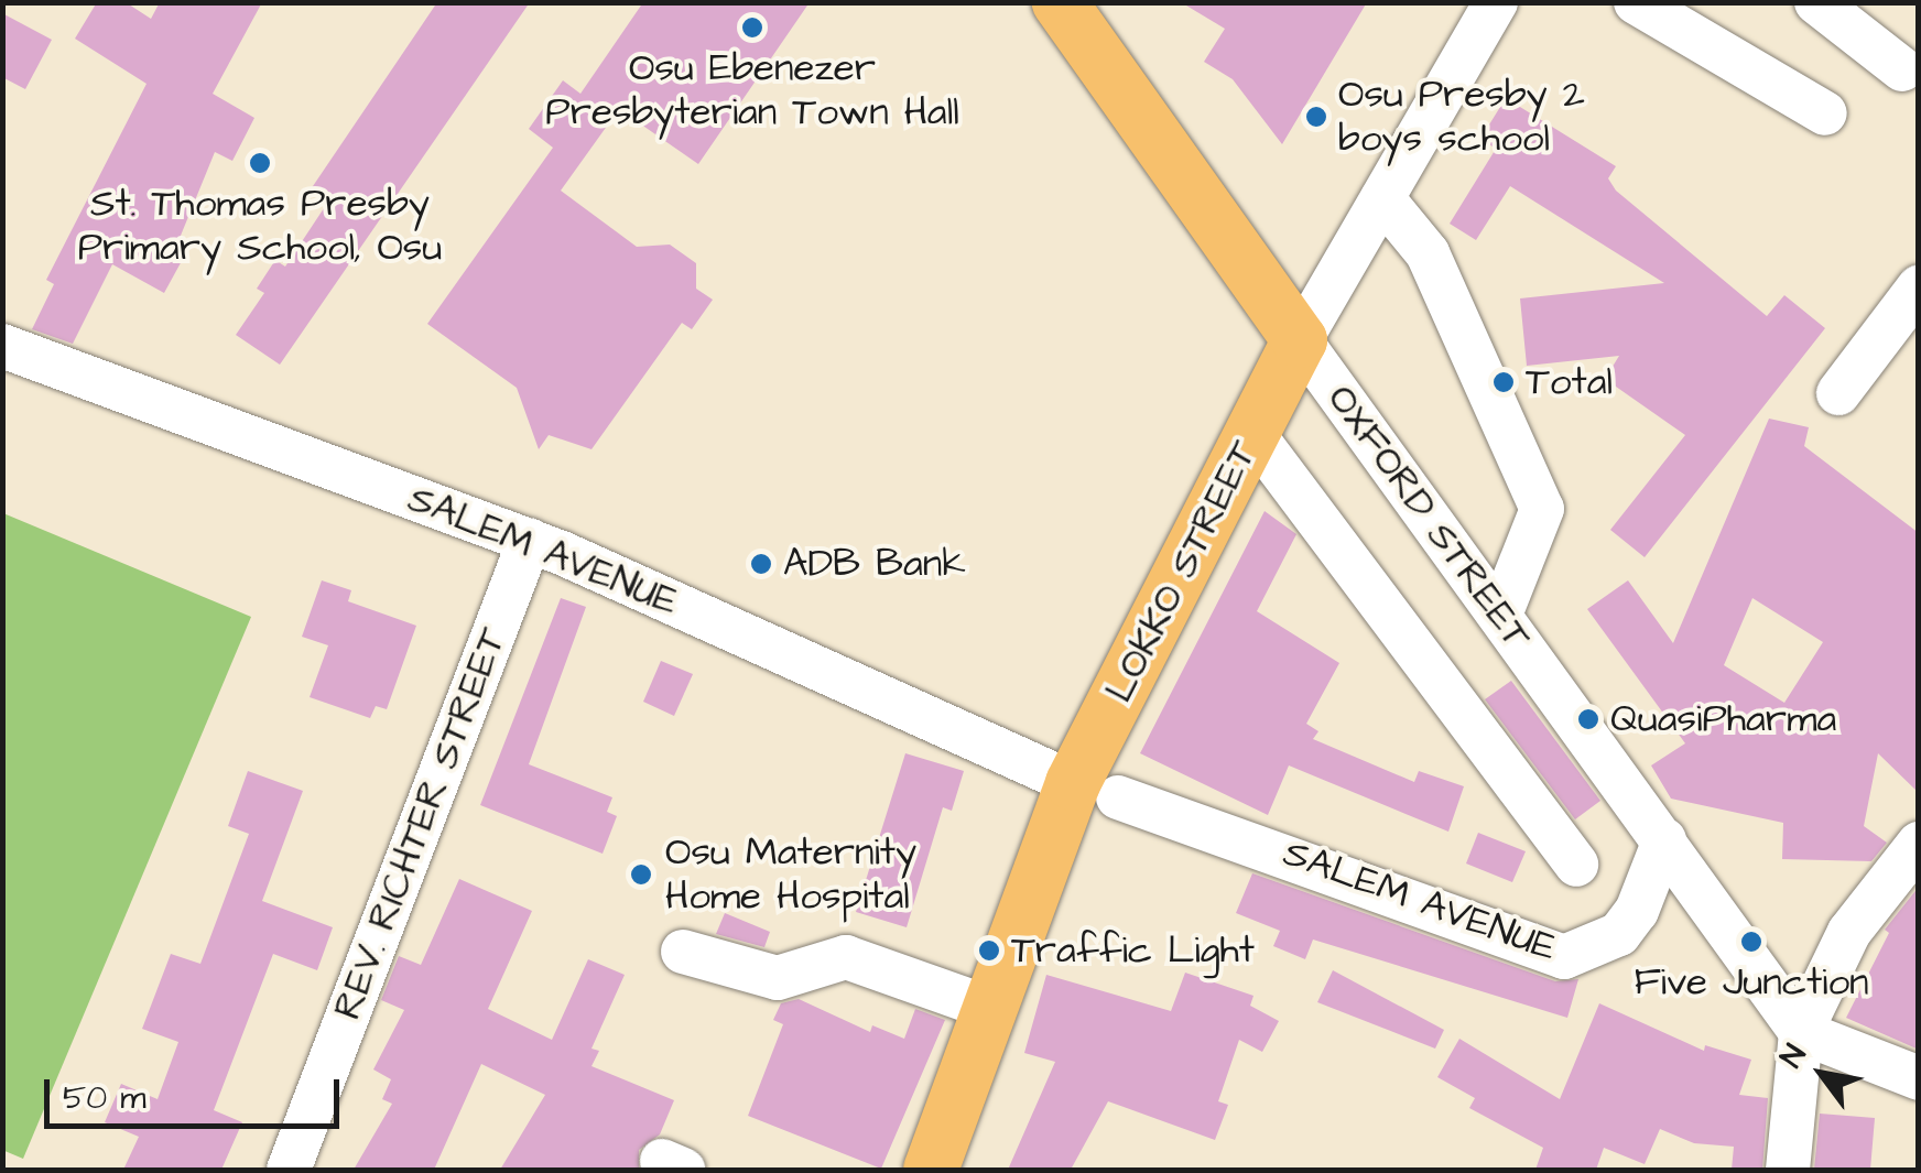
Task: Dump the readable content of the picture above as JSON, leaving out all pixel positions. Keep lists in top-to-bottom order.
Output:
{
  "streets": {
    "main road": ["OXFORD STREET", "LOKKO STREET"],
    "street": ["SALEM AVENUE", "REV. RICHTER STREET"]
  },
  "crossings": [
    ["OXFORD STREET", "SALEM AVENUE"],
    ["OXFORD STREET", "LOKKO STREET"],
    ["SALEM AVENUE", "LOKKO STREET"],
    ["SALEM AVENUE", "REV. RICHTER STREET"]
  ],
  "places": [
    "Osu Ebenezer Presbyterian Town Hall",
    "Osu Presby 2 boys school",
    "St. Thomas Presby Primary School, Osu",
    "Total",
    "ADB Bank",
    "QuasiPharma",
    "Osu Maternity Home Hospital",
    "Five Junction",
    "Traffic Light"
  ],
  "scale_bar": "50 m",
  "north": "top left"
}
